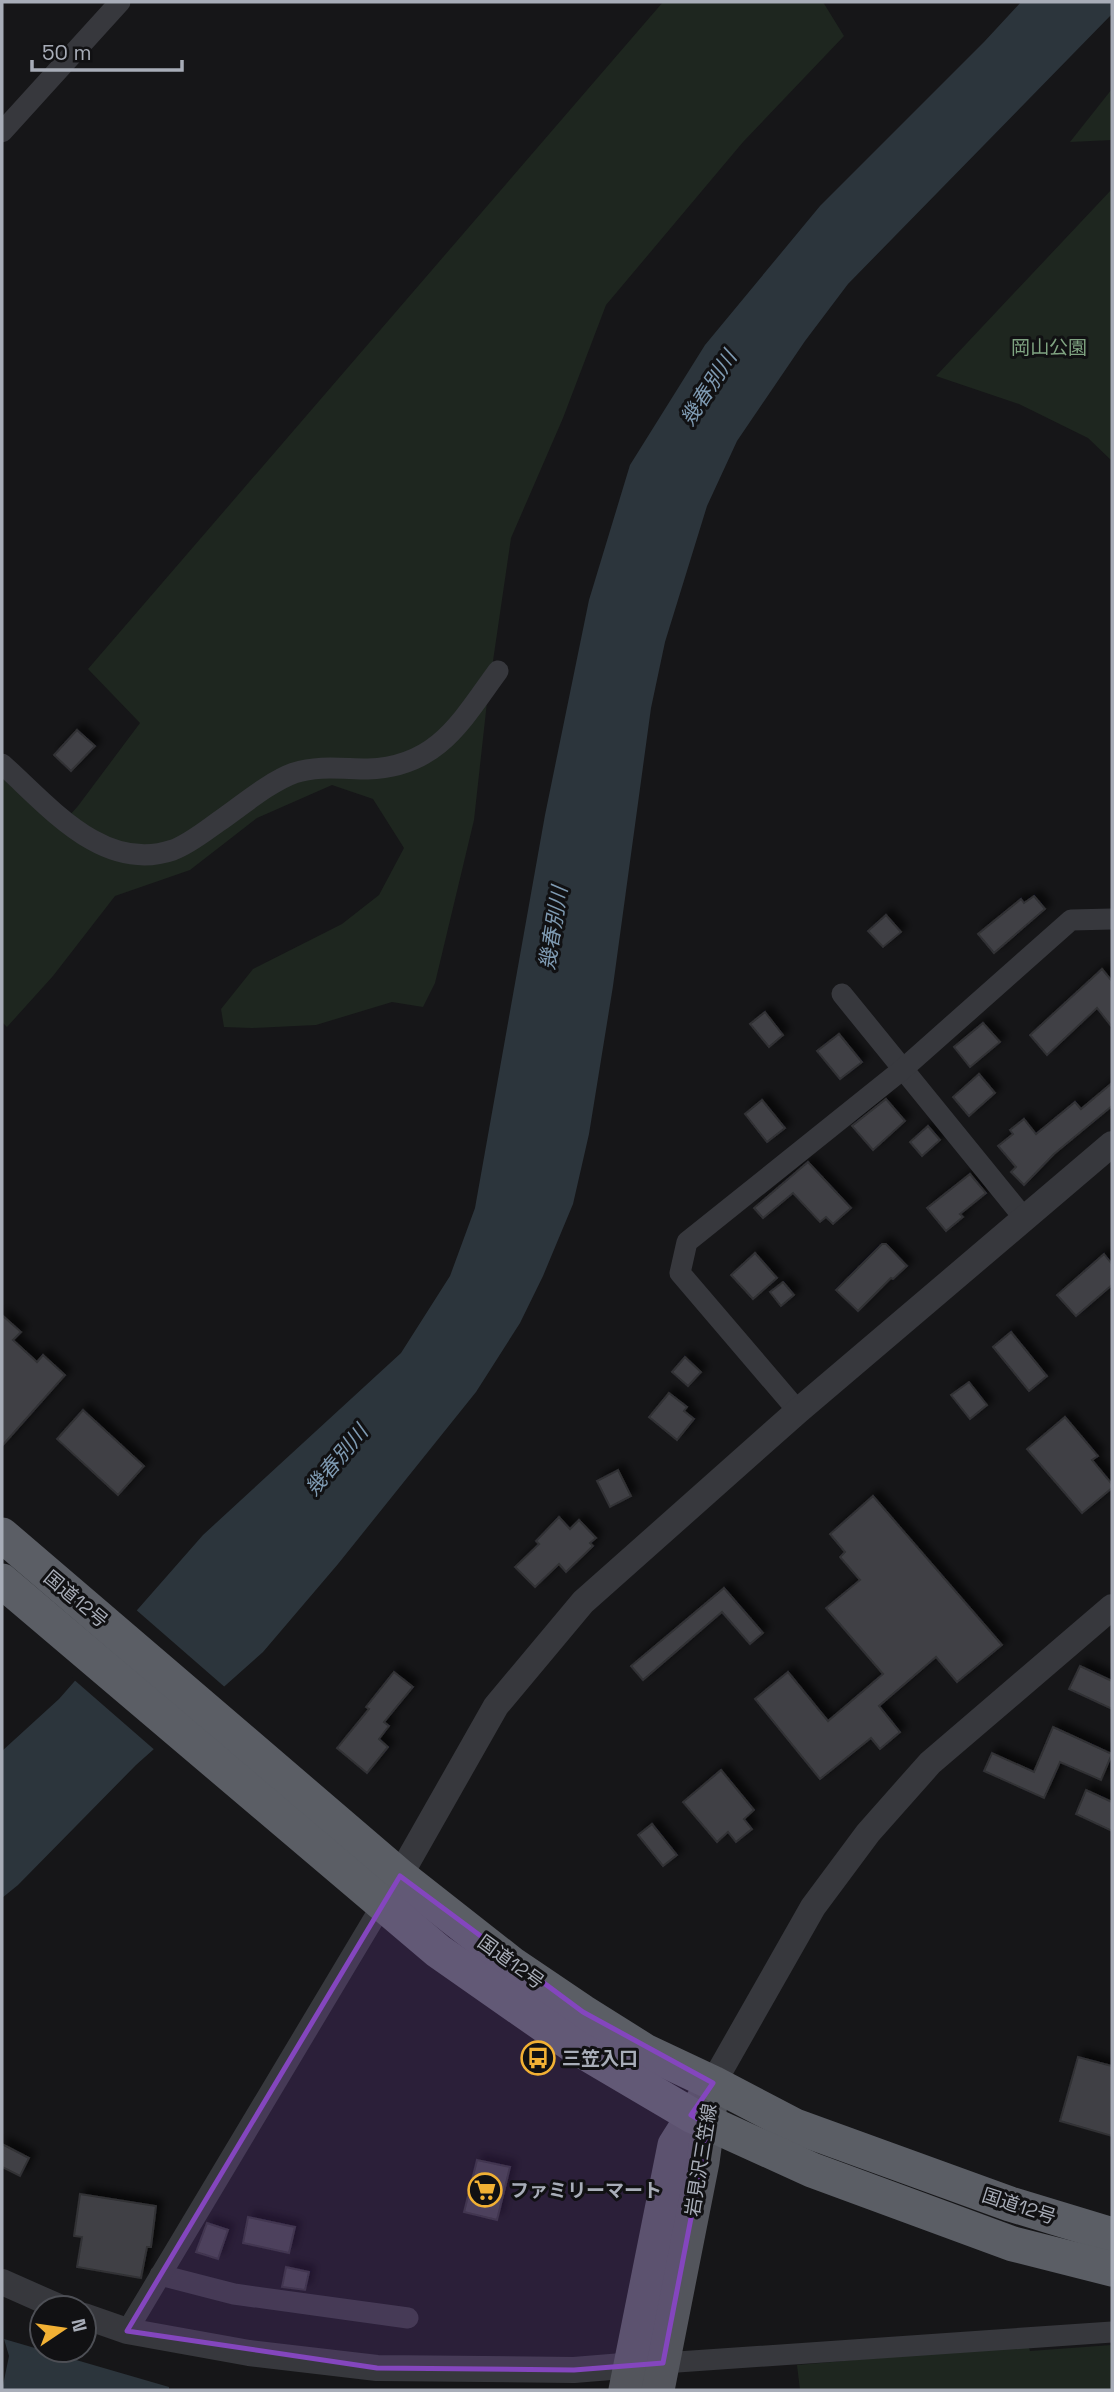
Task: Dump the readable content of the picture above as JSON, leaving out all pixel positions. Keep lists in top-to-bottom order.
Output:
{
  "streets": {
    "highway": ["国道12号"],
    "main road": ["岩見沢三笠線"]
  },
  "crossings": [
    ["国道12号", "岩見沢三笠線"]
  ],
  "water": ["幾春別川"],
  "parks": ["岡山公園"],
  "places": {
    "bus stop": ["三笠入口"],
    "supermarket": ["ファミリーマート"]
  },
  "scale_bar": "50 m",
  "north": "right"
}
